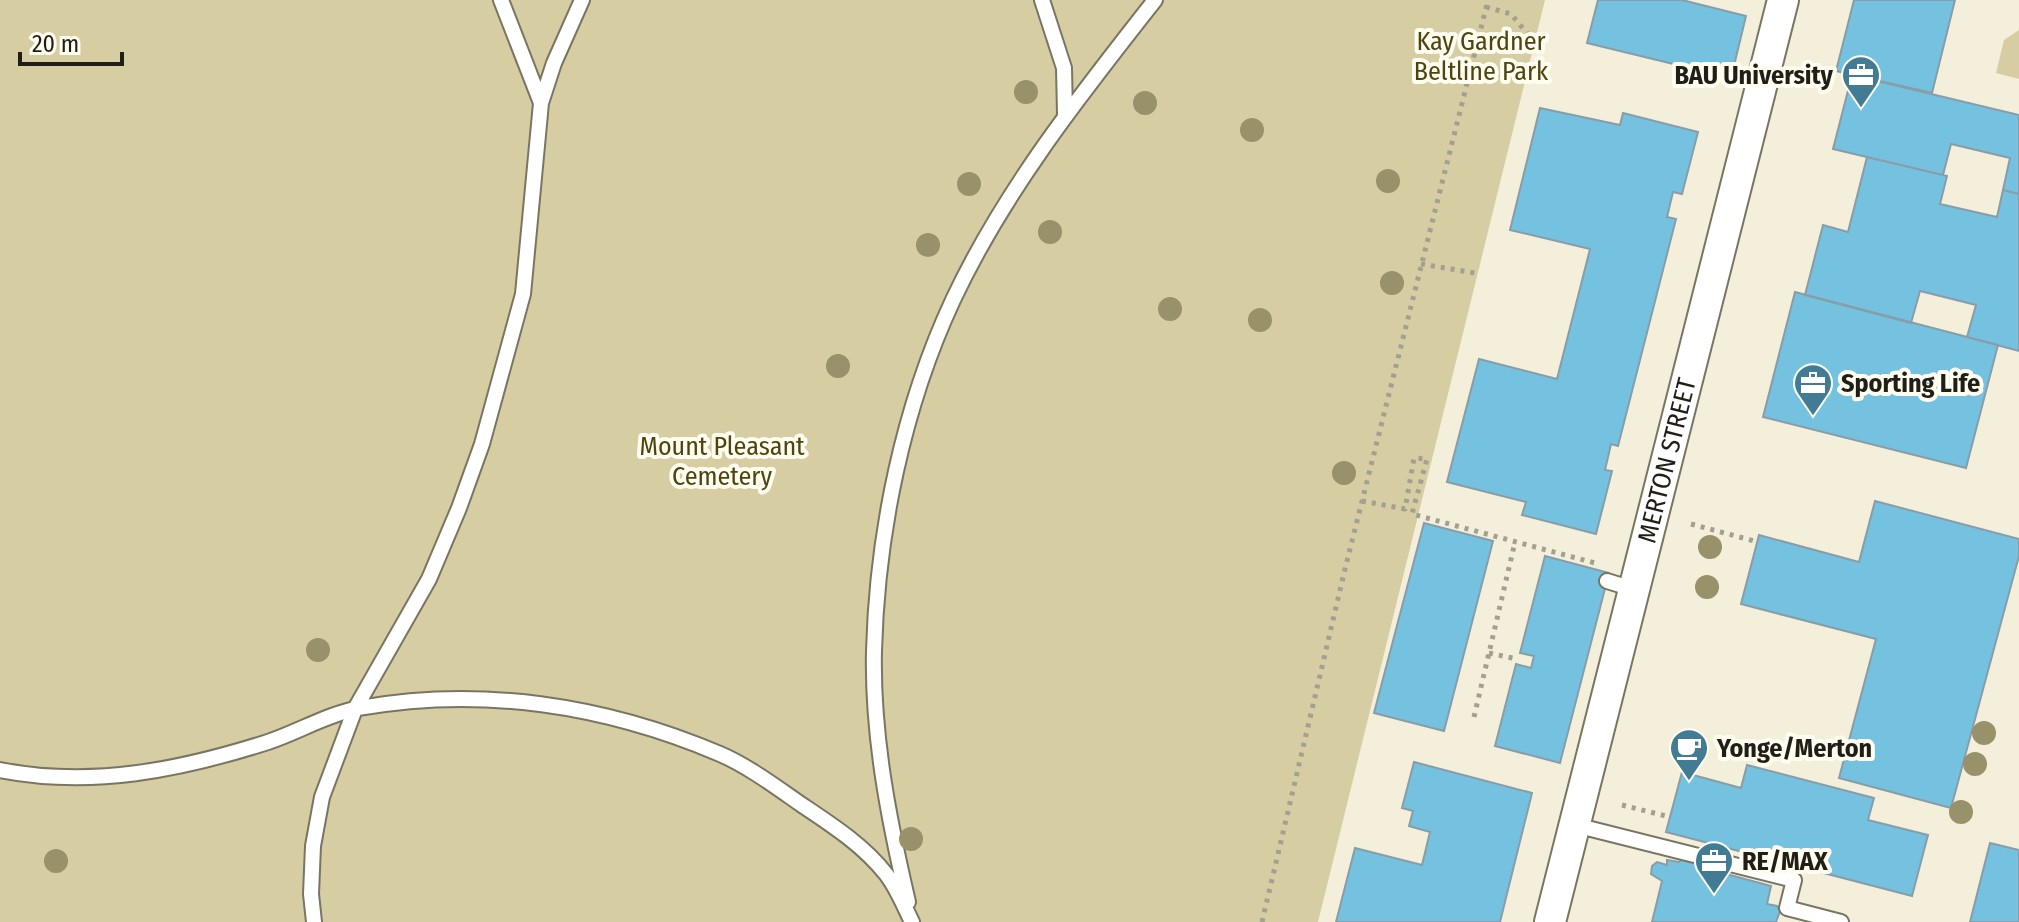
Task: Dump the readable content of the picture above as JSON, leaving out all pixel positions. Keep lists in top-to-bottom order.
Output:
{
  "streets": {
    "street": ["MERTON STREET"]
  },
  "parks": ["Kay Gardner Beltline Park", "Mount Pleasant Cemetery"],
  "places": {
    "office": ["BAU University", "Sporting Life", "RE/MAX"],
    "cafe": ["Yonge/Merton"]
  },
  "scale_bar": "20 m"
}
